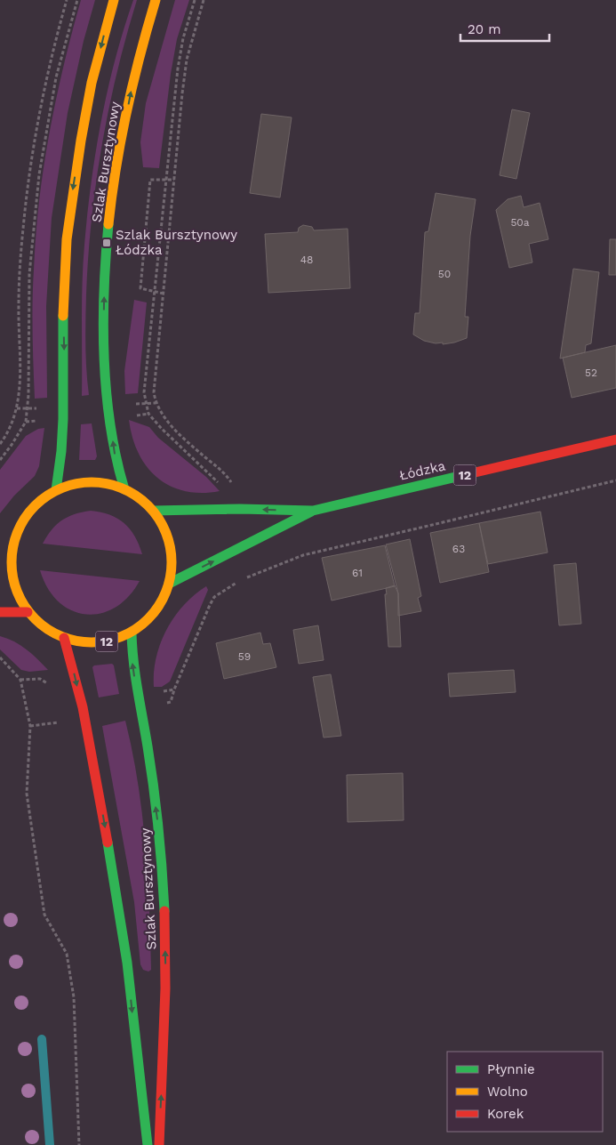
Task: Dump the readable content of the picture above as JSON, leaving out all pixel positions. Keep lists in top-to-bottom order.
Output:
{
  "streets": {
    "main road": ["Szlak Bursztynowy", "Łódzka", "12"]
  },
  "crossings": [
    ["Szlak Bursztynowy", "12"],
    ["Łódzka", "12"]
  ],
  "places": {
    "transit": ["Szlak Bursztynowy Łódzka"]
  },
  "house_numbers": [
    "50a",
    "48",
    "50",
    "52",
    "63",
    "61",
    "59"
  ],
  "legend": ["Płynnie", "Wolno", "Korek"],
  "scale_bar": "20 m"
}
